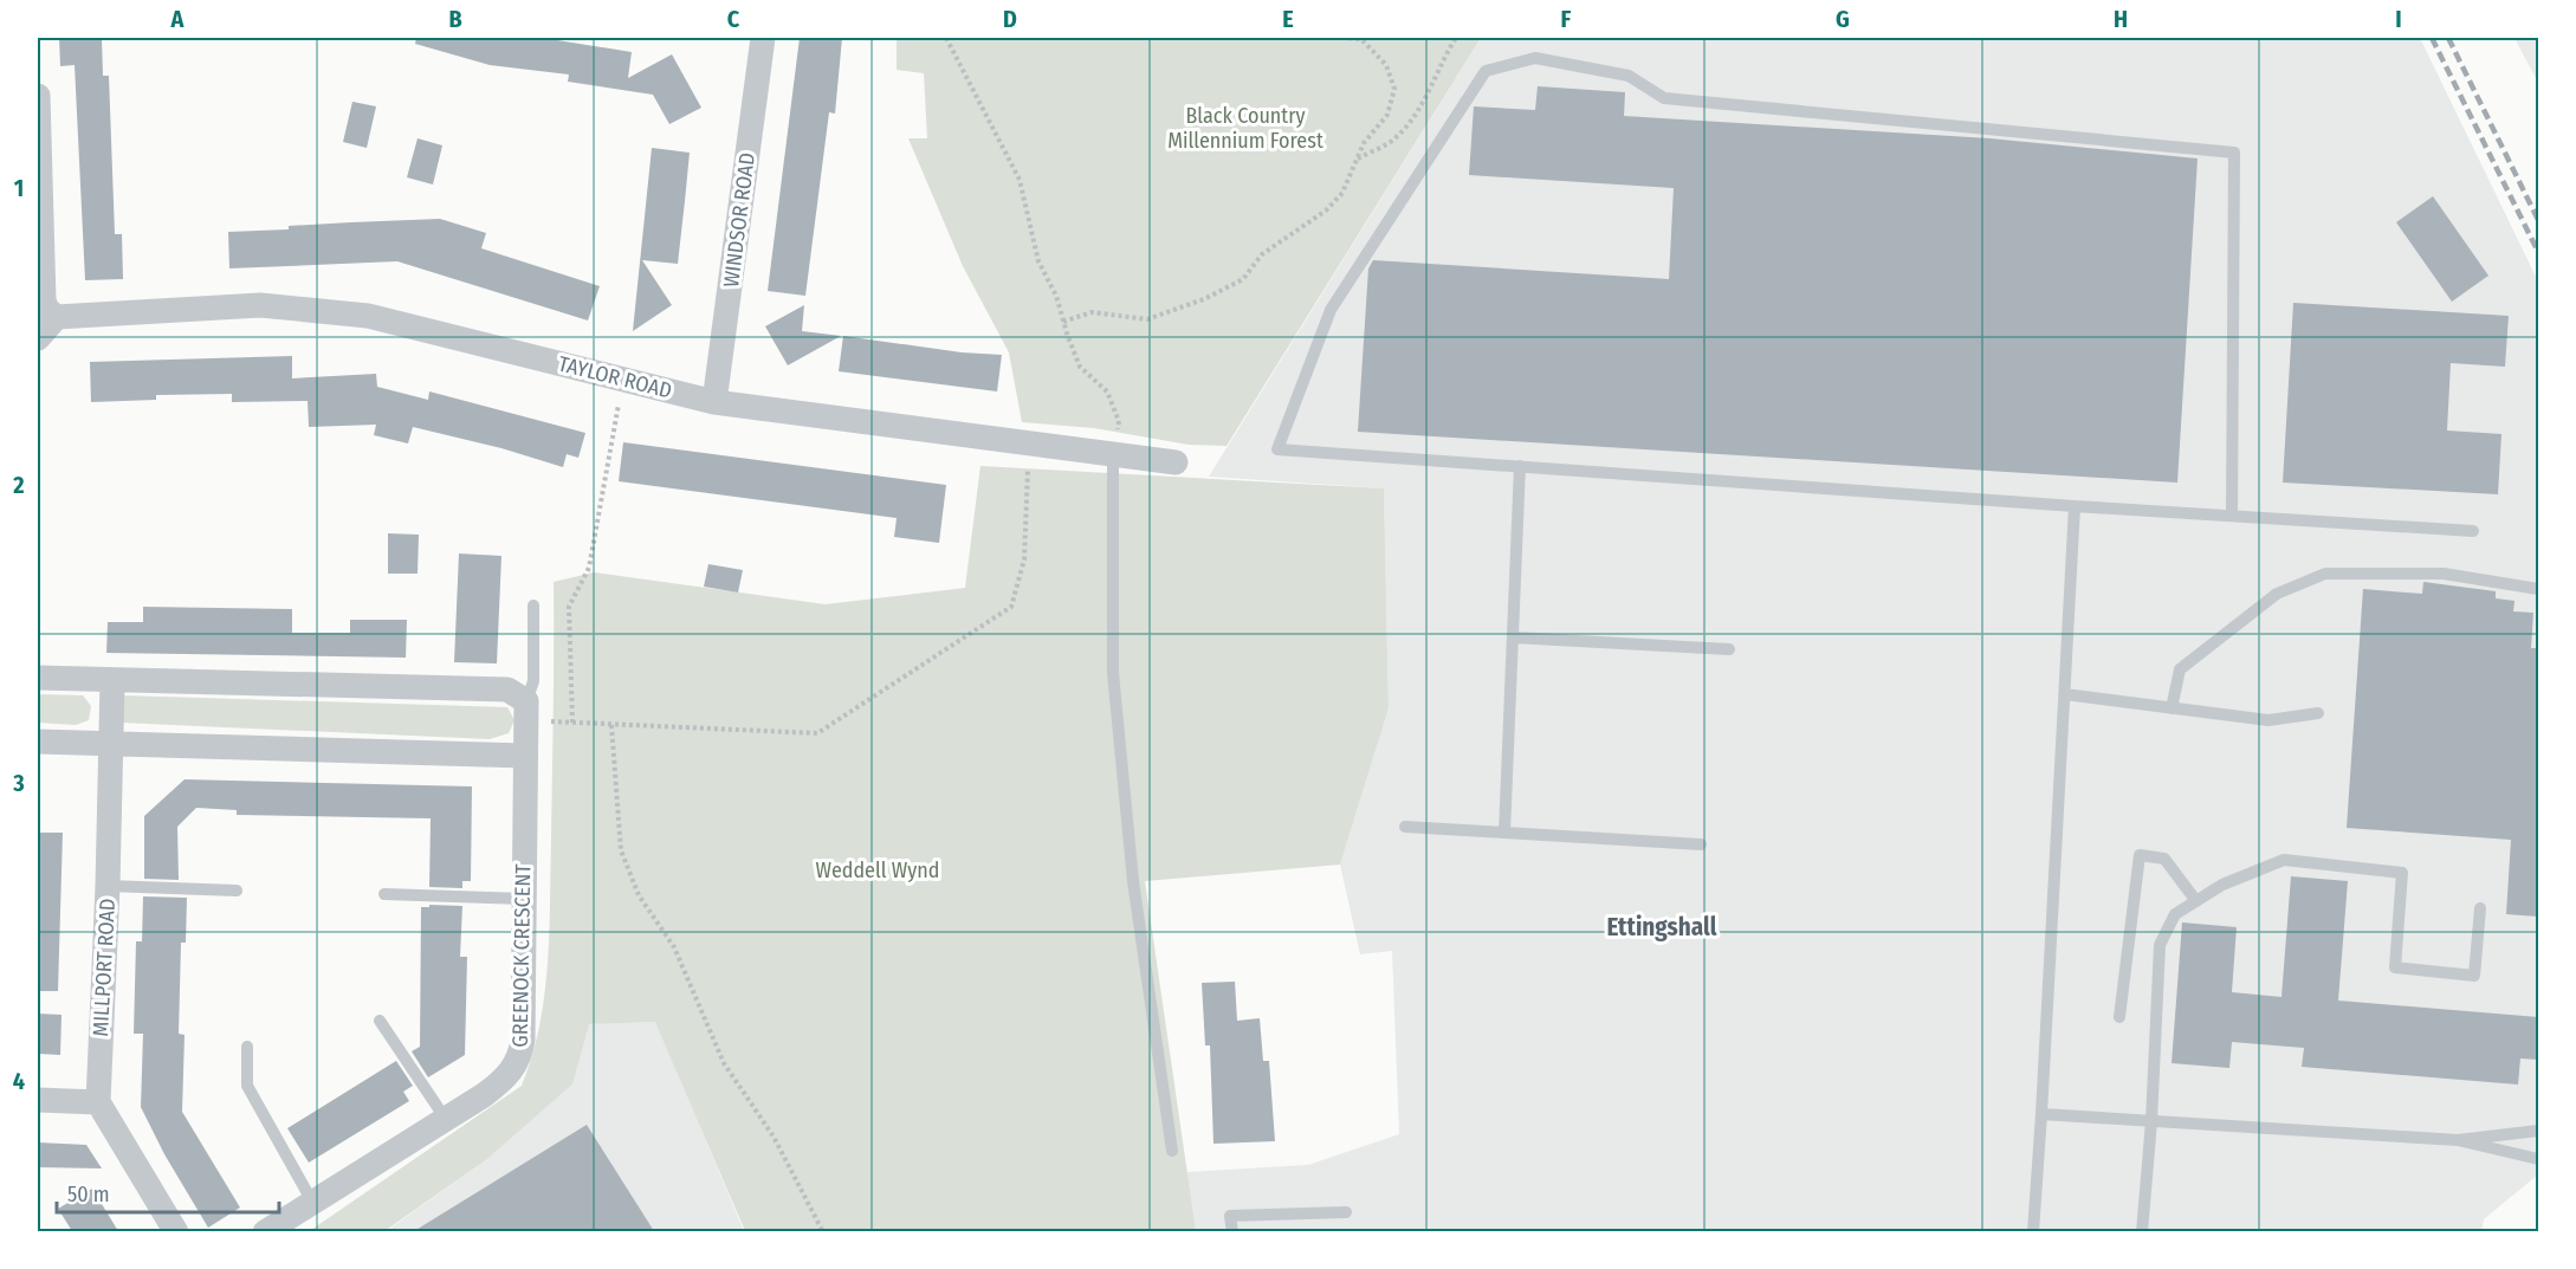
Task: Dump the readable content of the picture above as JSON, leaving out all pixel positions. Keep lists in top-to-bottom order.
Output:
{
  "streets": {
    "street": [
      "WINDSOR ROAD",
      "TAYLOR ROAD",
      "GREENOCK CRESCENT",
      "MILLPORT ROAD"
    ]
  },
  "crossings": [
    ["WINDSOR ROAD", "TAYLOR ROAD"]
  ],
  "districts": ["Ettingshall"],
  "parks": ["Black Country Millennium Forest", "Weddell Wynd"],
  "scale_bar": "50 m",
  "grid": {
    "columns": [
      "A",
      "B",
      "C",
      "D",
      "E",
      "F",
      "G",
      "H",
      "I"
    ],
    "rows": [
      "1",
      "2",
      "3",
      "4"
    ]
  }
}
